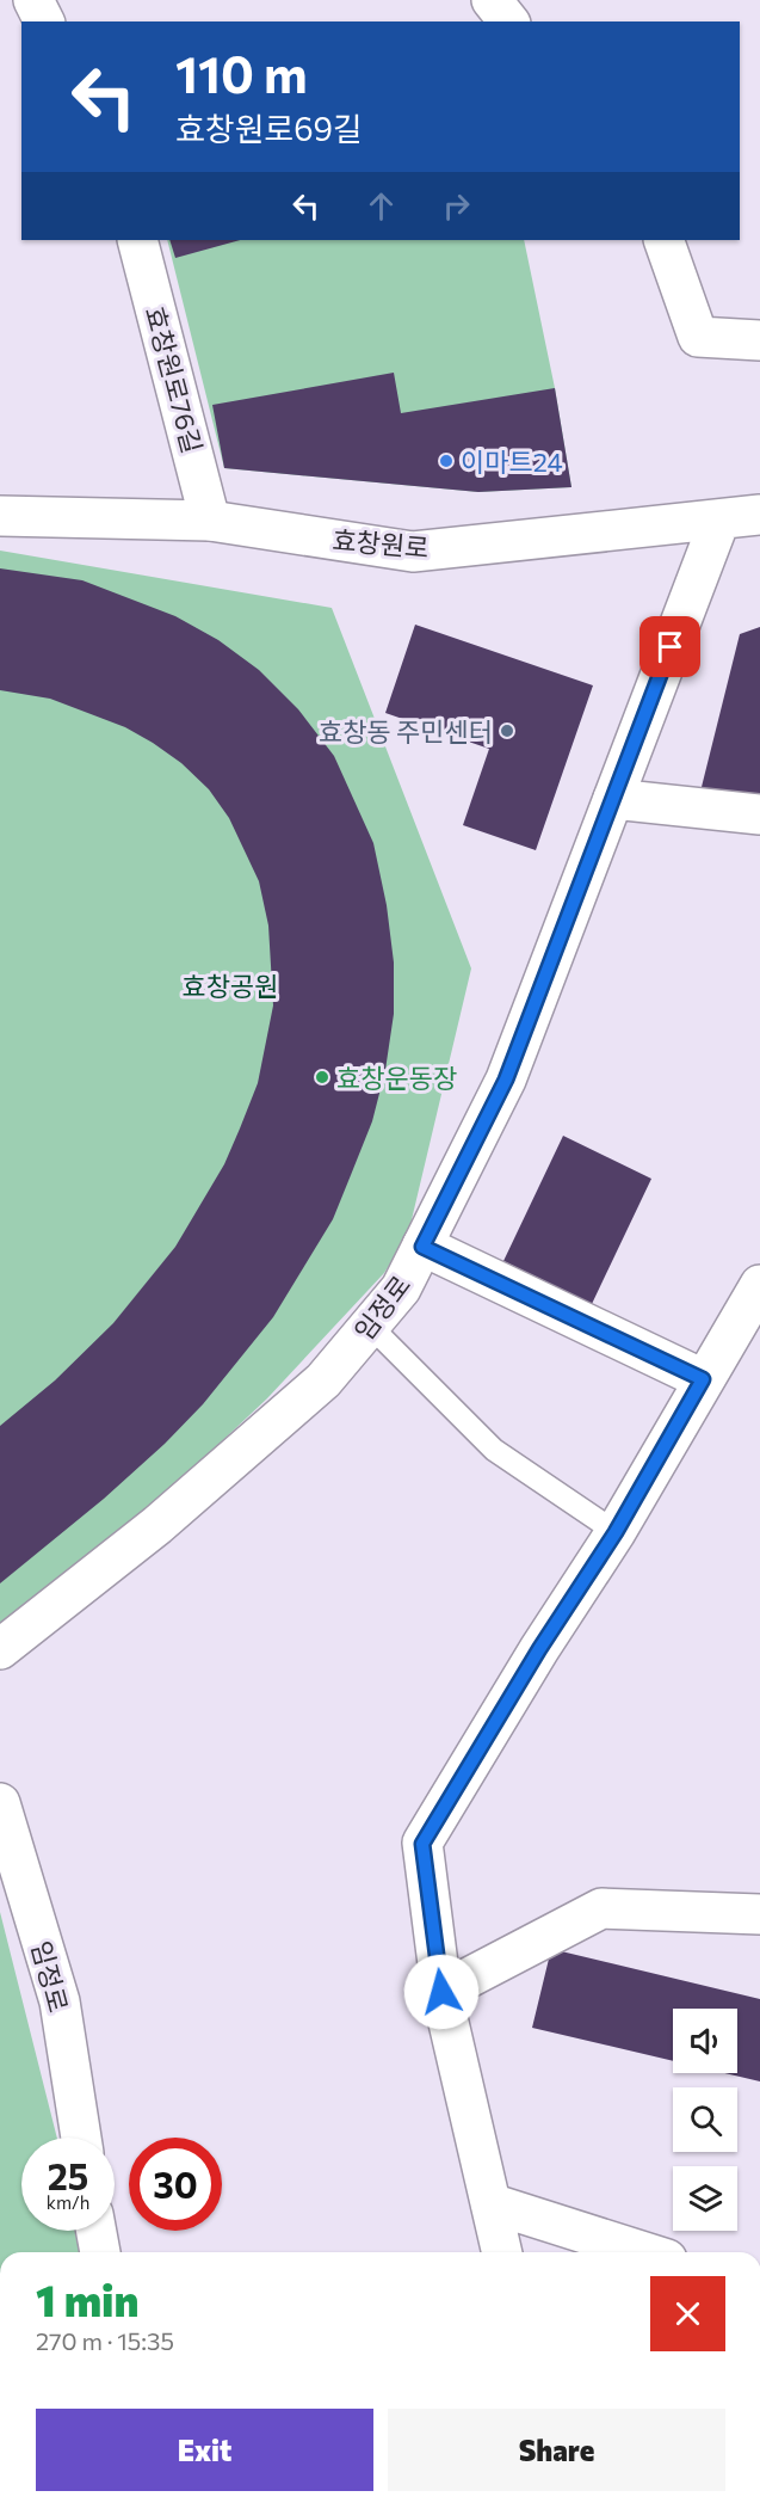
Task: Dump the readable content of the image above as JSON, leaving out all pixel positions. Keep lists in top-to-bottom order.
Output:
{
  "streets": {
    "street": ["효창원로76길", "효창원로", "임정로"]
  },
  "crossings": [
    ["효창원로76길", "효창원로"],
    ["효창원로", "임정로"]
  ],
  "parks": ["효창공원"],
  "places": ["이마트24", "효창동 주민센터", "효창운동장"],
  "page": {
    "turn": ["110 m", "효창원로69길"],
    "speed": "25 km/h",
    "limit": "30",
    "heading": ["1 min", "270 m · 15:35"],
    "buttons": ["Exit", "Share"]
  }
}
